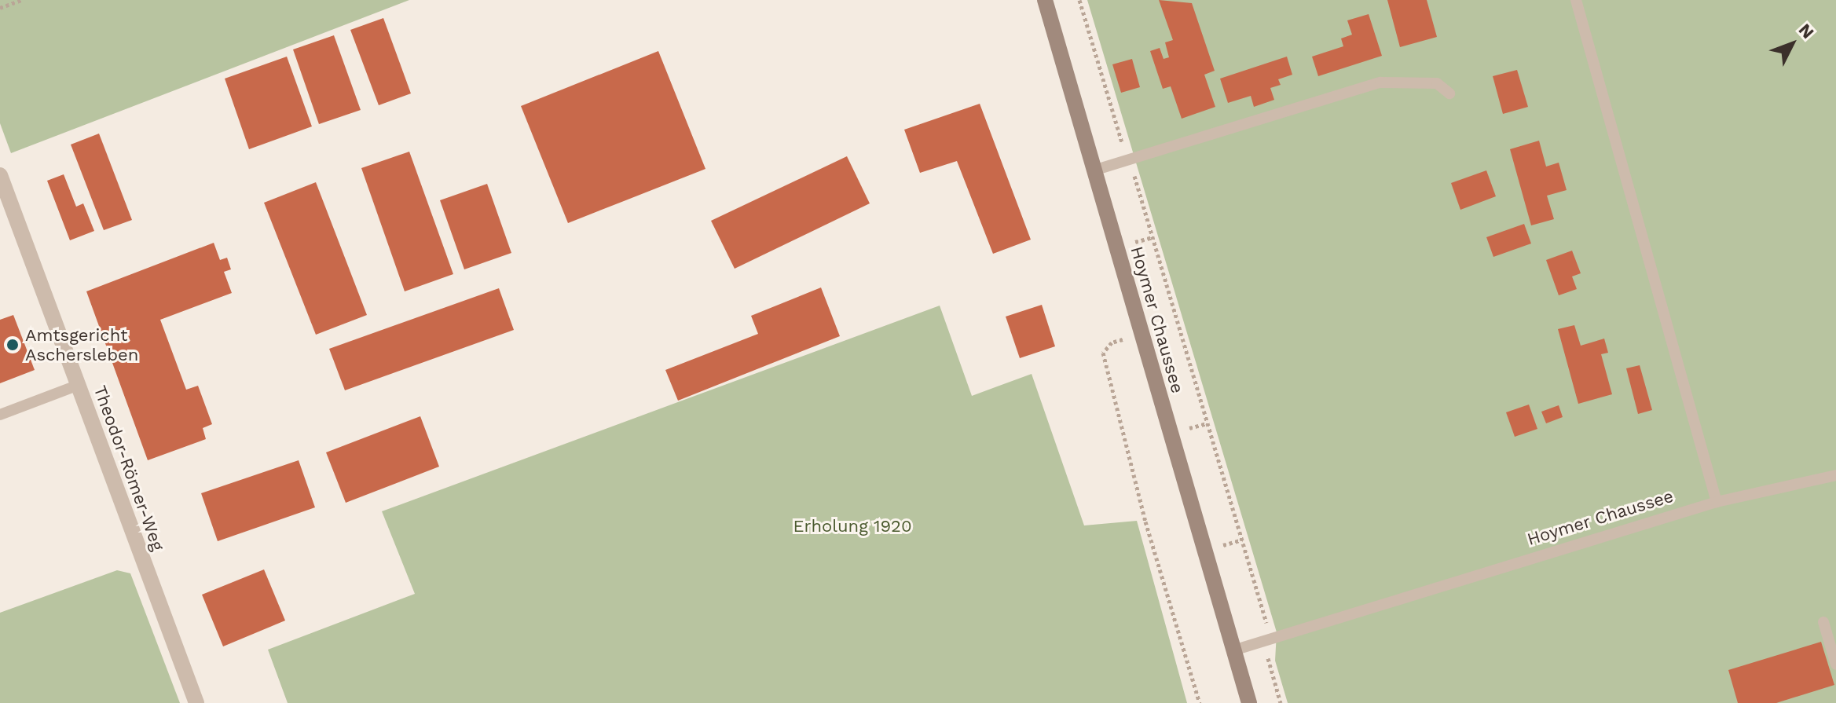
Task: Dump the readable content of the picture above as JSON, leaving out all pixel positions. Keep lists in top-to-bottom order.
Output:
{
  "streets": {
    "main road": ["Hoymer Chaussee"],
    "street": ["Theodor-Römer-Weg"]
  },
  "parks": ["Erholung 1920"],
  "places": ["Amtsgericht Aschersleben"],
  "north": "top right"
}
